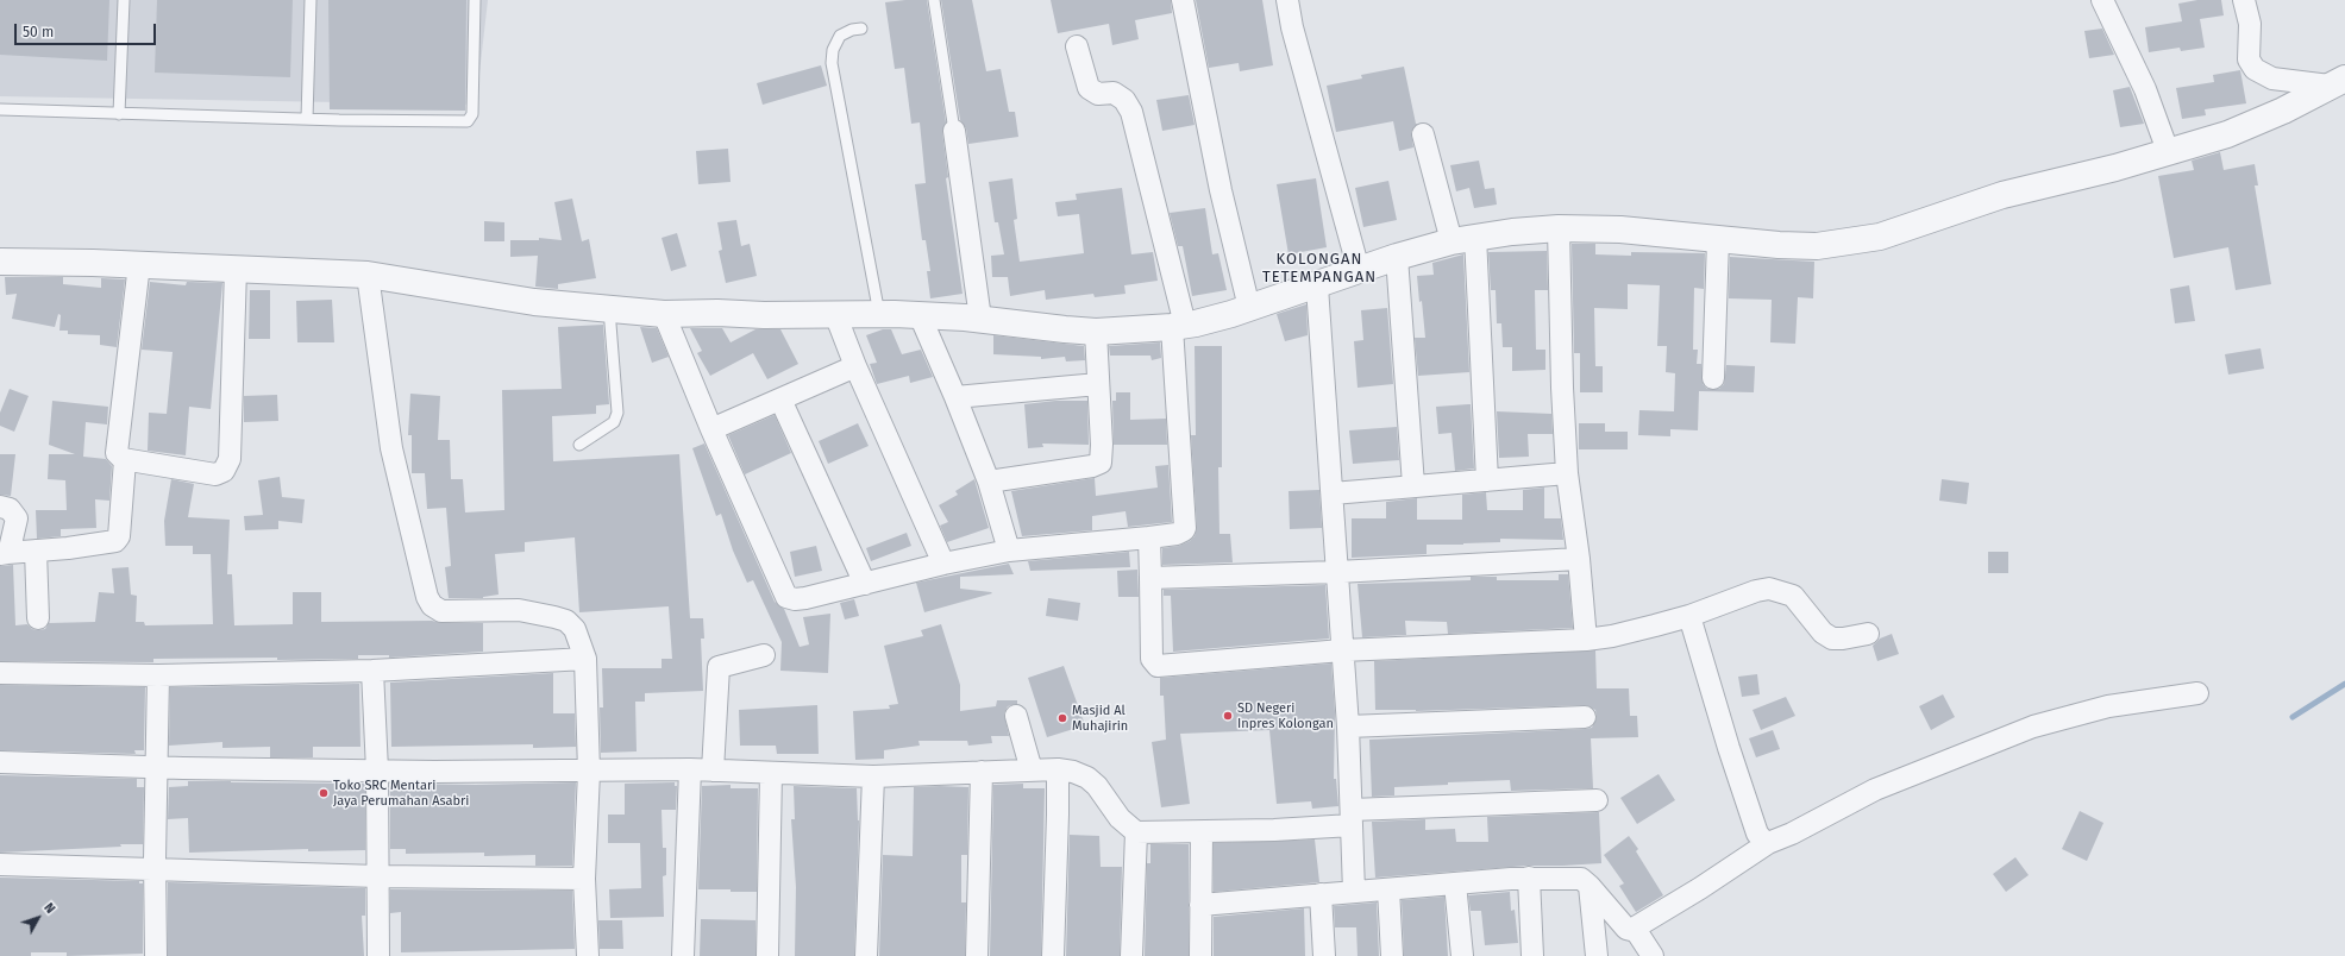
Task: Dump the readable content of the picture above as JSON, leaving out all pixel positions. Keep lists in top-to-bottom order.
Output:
{
  "districts": ["KOLONGAN TETEMPANGAN"],
  "places": ["SD Negeri Inpres Kolongan", "Masjid Al Muhajirin", "Toko SRC Mentari Jaya Perumahan Asabri"],
  "scale_bar": "50 m",
  "north": "top right"
}
